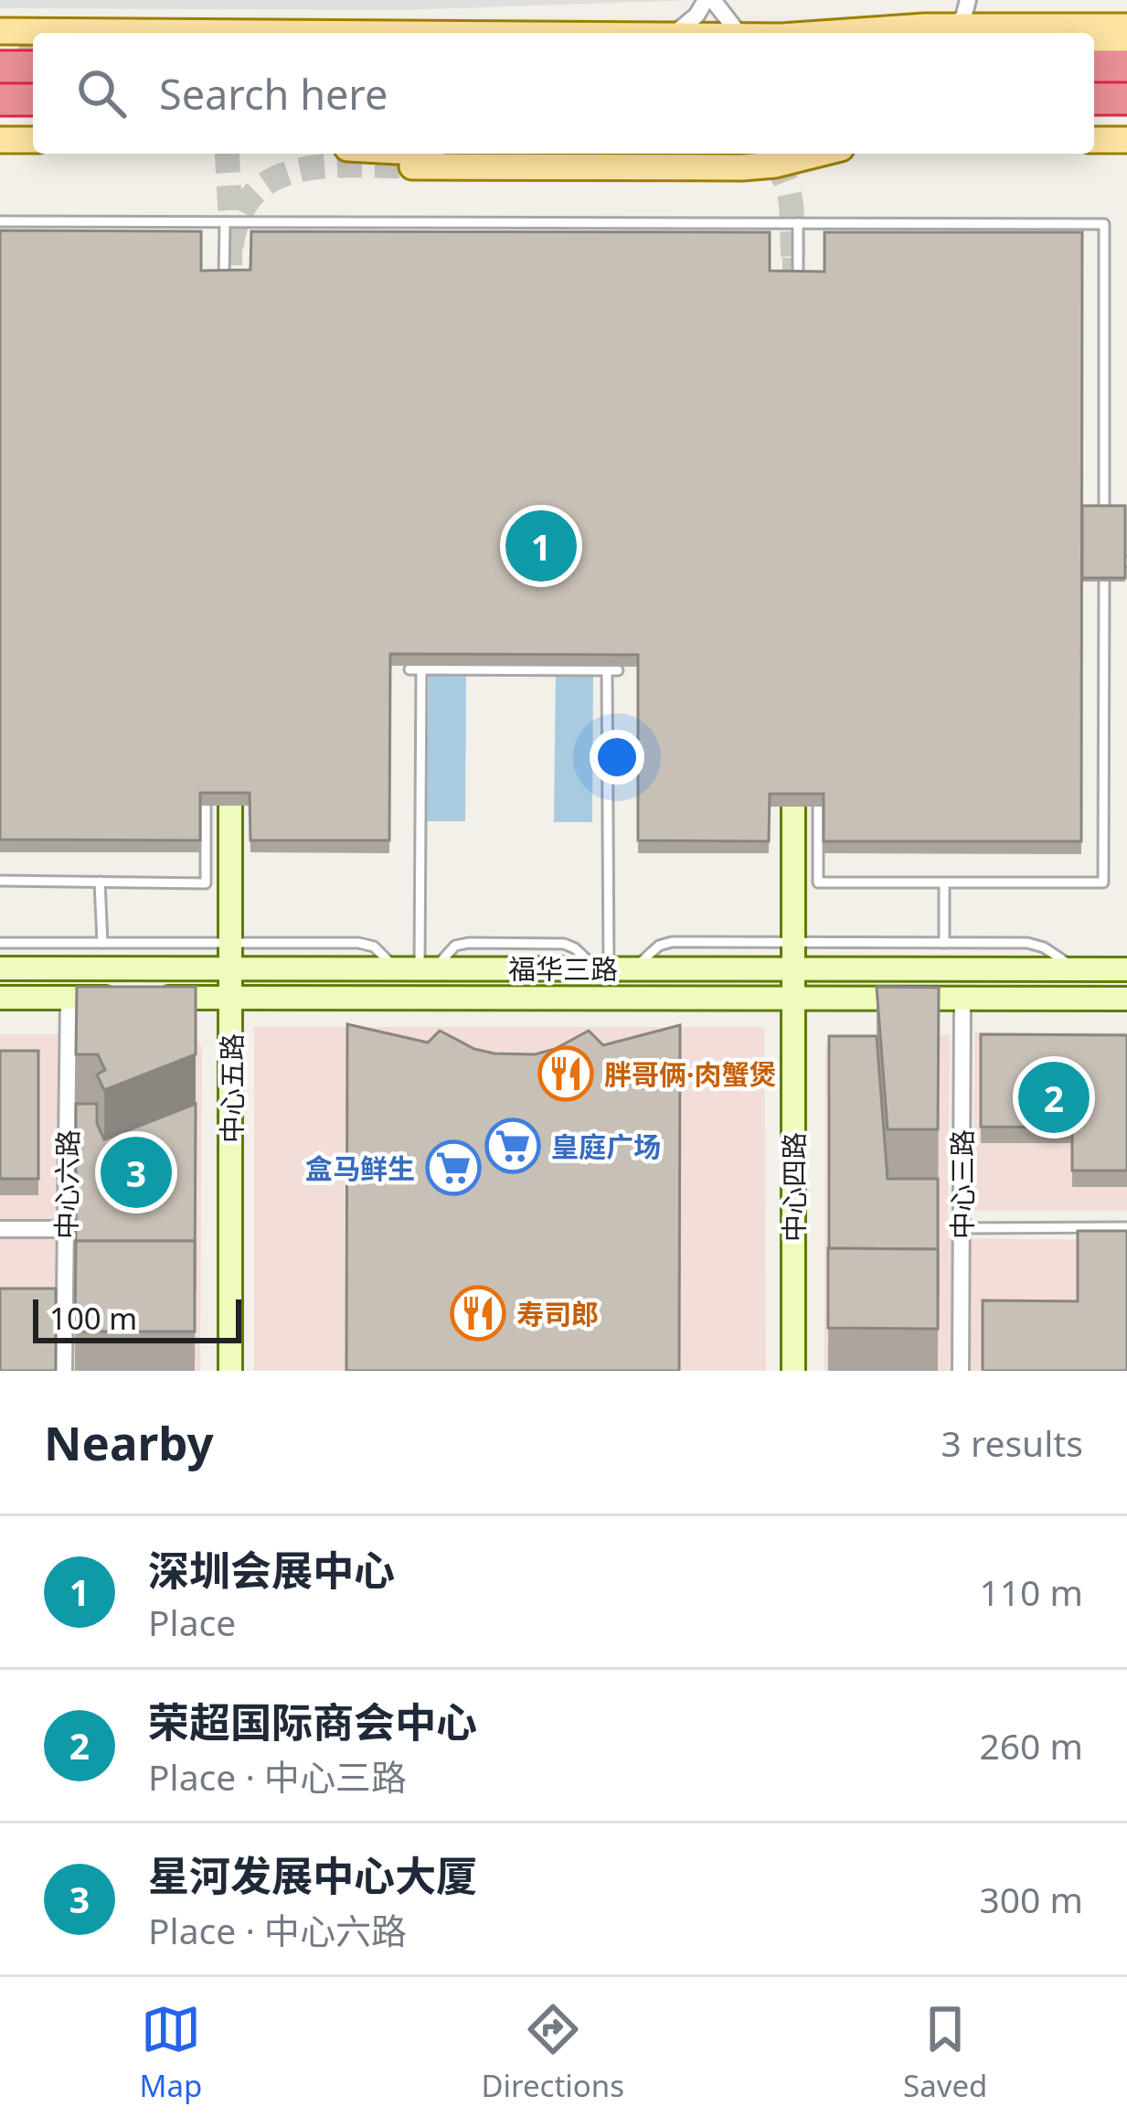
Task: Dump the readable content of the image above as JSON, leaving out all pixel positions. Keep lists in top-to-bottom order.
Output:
{
  "streets": {
    "street": [
      "福华三路",
      "中心五路",
      "中心六路",
      "中心三路",
      "中心四路"
    ]
  },
  "crossings": [
    ["福华三路", "中心五路"],
    ["福华三路", "中心六路"],
    ["福华三路", "中心三路"],
    ["福华三路", "中心四路"]
  ],
  "places": {
    "restaurant": ["胖哥俩·肉蟹煲", "寿司郎"],
    "supermarket": ["皇庭广场", "盒马鲜生"]
  },
  "scale_bar": "100 m",
  "page": {
    "search": "Search here",
    "pins": ["1", "2", "3"],
    "scale": "100 m",
    "heading": ["Nearby", "3 results"],
    "list": [
      {
        "mark": "1",
        "name": "深圳会展中心",
        "note": "Place",
        "value": "110 m"
      },
      {
        "mark": "2",
        "name": "荣超国际商会中心",
        "note": "Place · 中心三路",
        "value": "260 m"
      },
      {
        "mark": "3",
        "name": "星河发展中心大厦",
        "note": "Place · 中心六路",
        "value": "300 m"
      }
    ],
    "nav": ["Map", "Directions", "Saved"]
  }
}
